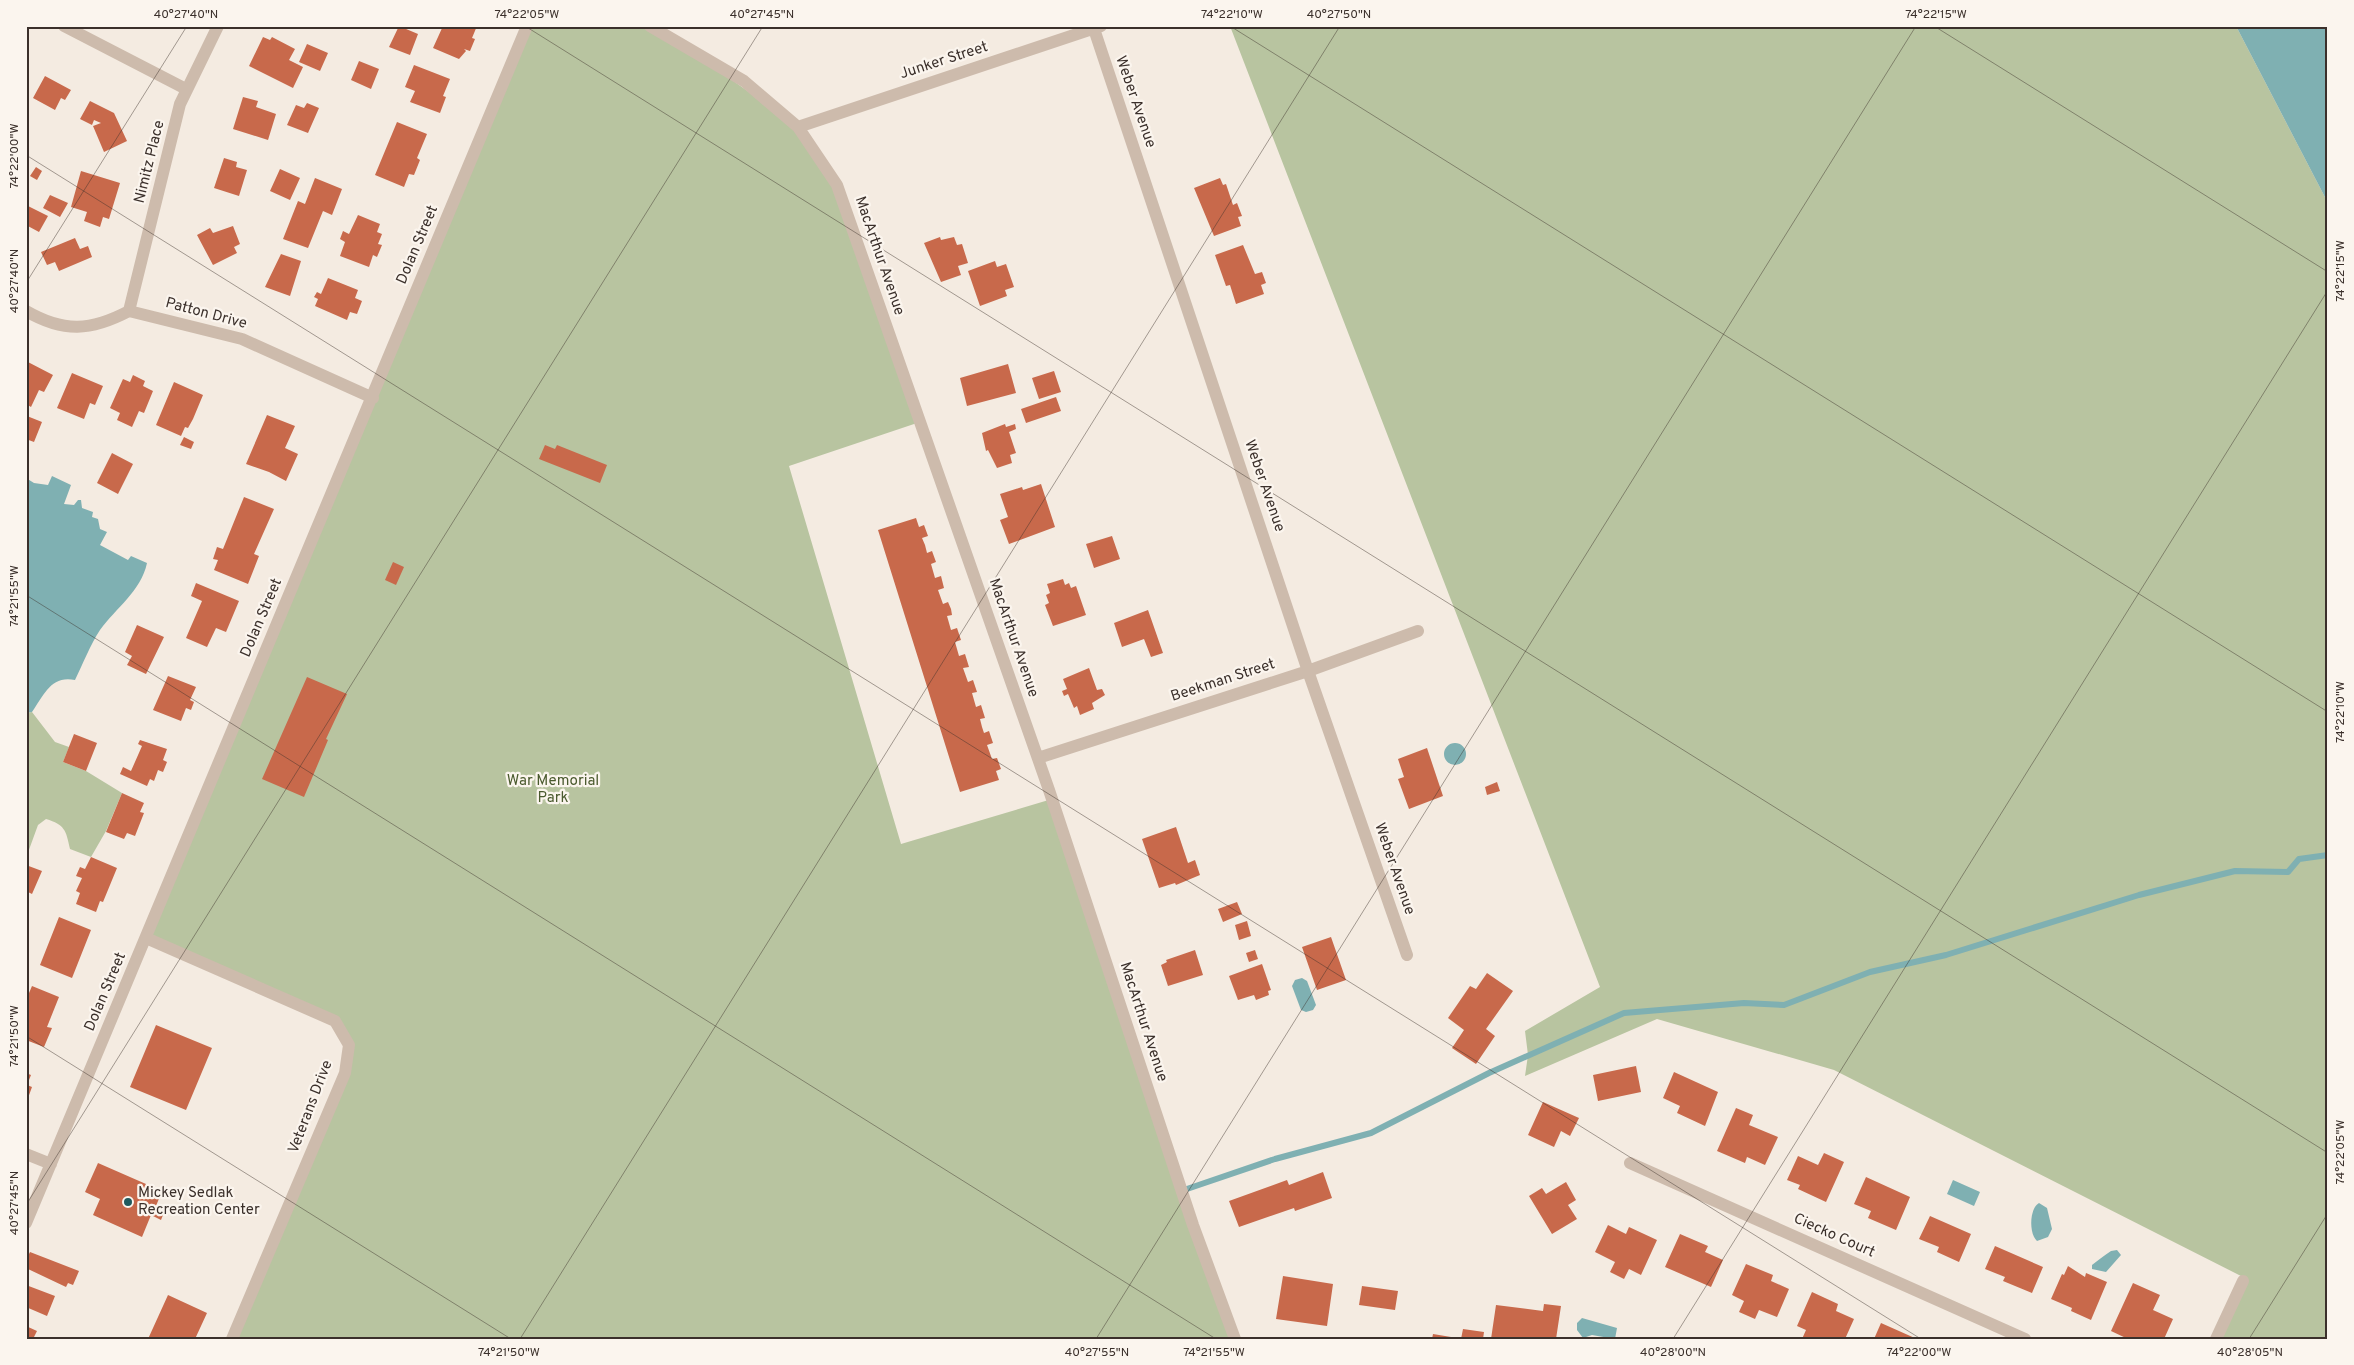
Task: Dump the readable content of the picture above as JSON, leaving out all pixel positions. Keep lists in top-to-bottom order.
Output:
{
  "streets": {
    "street": [
      "Junker Street",
      "Weber Avenue",
      "Nimitz Place",
      "Dolan Street",
      "MacArthur Avenue",
      "Patton Drive",
      "Beekman Street",
      "Veterans Drive",
      "Ciecko Court"
    ]
  },
  "crossings": [
    ["Junker Street", "Weber Avenue"],
    ["Junker Street", "MacArthur Avenue"],
    ["Weber Avenue", "Beekman Street"],
    ["Nimitz Place", "Patton Drive"],
    ["Dolan Street", "Patton Drive"],
    ["Dolan Street", "Veterans Drive"],
    ["MacArthur Avenue", "Beekman Street"]
  ],
  "parks": ["War Memorial Park"],
  "places": ["Mickey Sedlak Recreation Center"],
  "coordinates": [
    "40°27'40\"N",
    "74°22'05\"W",
    "40°27'45\"N",
    "74°22'10\"W",
    "40°27'50\"N",
    "74°22'15\"W",
    "74°22'00\"W",
    "74°21'55\"W",
    "74°21'50\"W",
    "40°27'55\"N",
    "40°28'00\"N",
    "40°28'05\"N"
  ]
}
